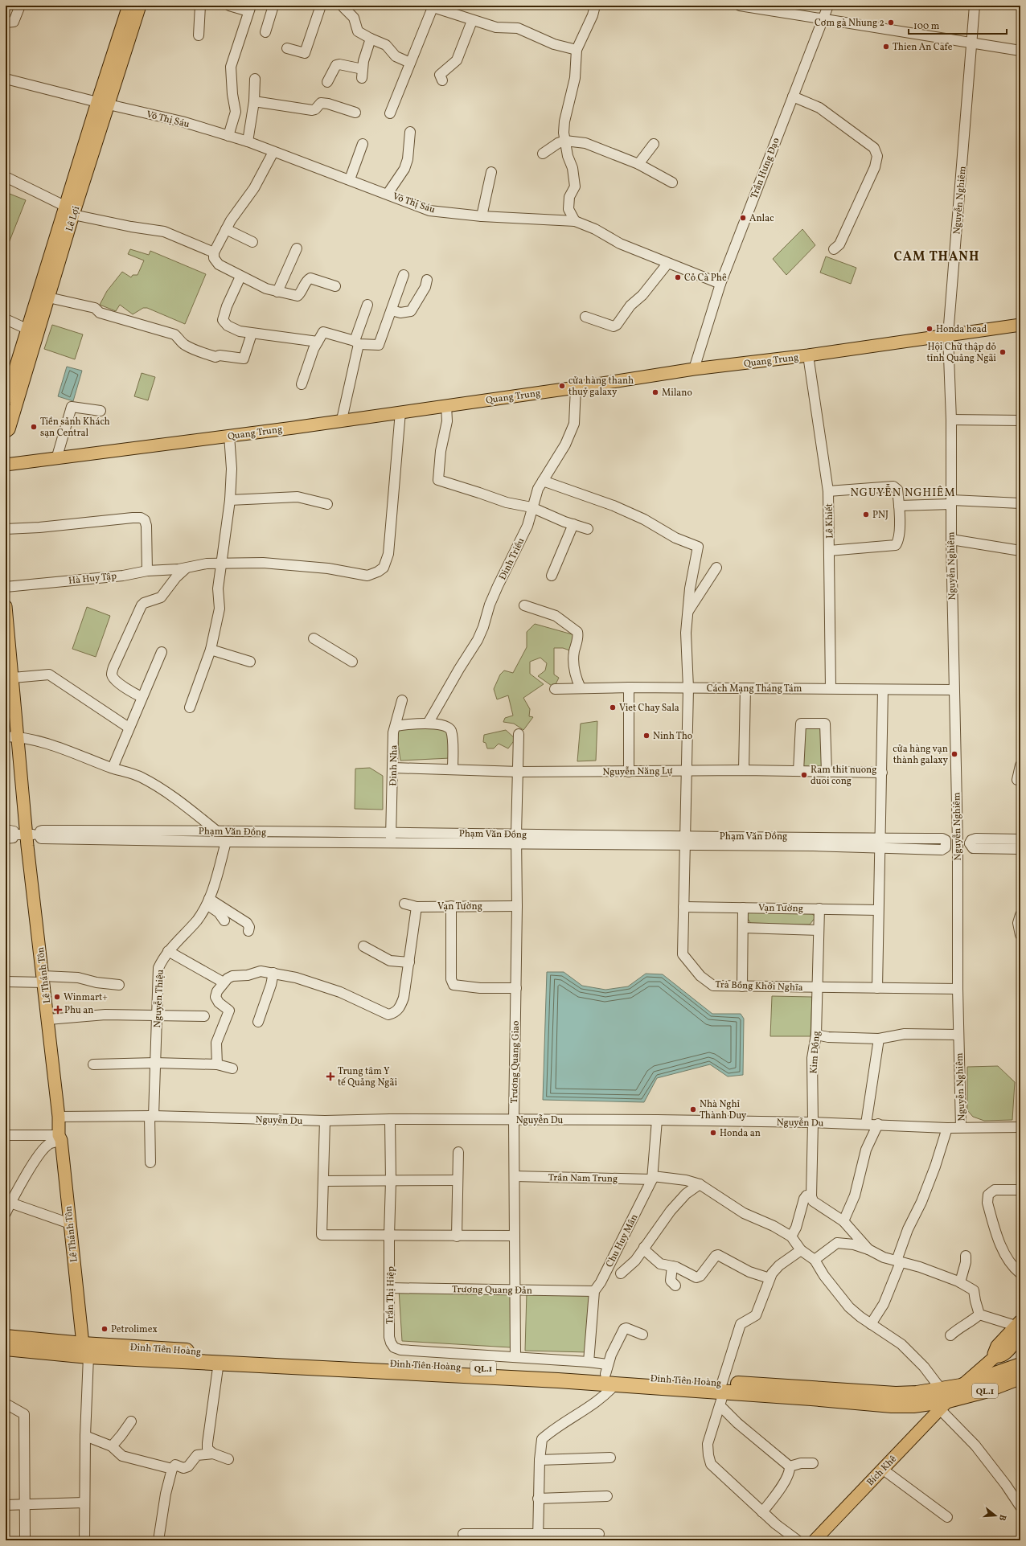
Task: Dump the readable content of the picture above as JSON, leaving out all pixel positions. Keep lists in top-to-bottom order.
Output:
{
  "streets": {
    "highway": ["Đinh Tiên Hoàng", "QL.1"],
    "main road": [
      "Lê Lợi",
      "Quang Trung",
      "Lê Thánh Tôn",
      "Bích Khê"
    ],
    "street": [
      "Võ Thị Sáu",
      "Trần Hưng Đạo",
      "Nguyễn Nghiêm",
      "Lê Khiết",
      "Đinh Triều",
      "Hà Huy Tập",
      "Cách Mạng Tháng Tám",
      "Đinh Nha",
      "Nguyễn Năng Lự",
      "Phạm Văn Đồng",
      "Vạn Tường",
      "Trà Bồng Khởi Nghĩa",
      "Nguyễn Thiệu",
      "Kim Đồng",
      "Trương Quang Giao",
      "Nguyễn Du",
      "Trần Nam Trung",
      "Chu Huy Mân",
      "Trương Quang Đản",
      "Trần Thị Hiệp"
    ]
  },
  "crossings": [
    ["Võ Thị Sáu", "Trần Hưng Đạo"],
    ["Võ Thị Sáu", "Lê Lợi"],
    ["Trần Hưng Đạo", "Quang Trung"],
    ["Nguyễn Nghiêm", "Quang Trung"],
    ["Nguyễn Nghiêm", "Cách Mạng Tháng Tám"],
    ["Nguyễn Nghiêm", "Phạm Văn Đồng"],
    ["Nguyễn Nghiêm", "Trà Bồng Khởi Nghĩa"],
    ["Nguyễn Nghiêm", "Nguyễn Du"],
    ["Quang Trung", "Lê Khiết"],
    ["Quang Trung", "Đinh Triều"],
    ["Quang Trung", "Hà Huy Tập"],
    ["Lê Khiết", "Cách Mạng Tháng Tám"],
    ["Đinh Triều", "Trà Bồng Khởi Nghĩa"],
    ["Cách Mạng Tháng Tám", "Trà Bồng Khởi Nghĩa"],
    ["Đinh Nha", "Nguyễn Năng Lự"],
    ["Đinh Nha", "Phạm Văn Đồng"],
    ["Nguyễn Năng Lự", "Trà Bồng Khởi Nghĩa"],
    ["Nguyễn Năng Lự", "Trương Quang Giao"],
    ["Phạm Văn Đồng", "Lê Thánh Tôn"],
    ["Phạm Văn Đồng", "Trà Bồng Khởi Nghĩa"],
    ["Phạm Văn Đồng", "Nguyễn Thiệu"],
    ["Phạm Văn Đồng", "Trương Quang Giao"],
    ["Vạn Tường", "Trà Bồng Khởi Nghĩa"],
    ["Vạn Tường", "Kim Đồng"],
    ["Vạn Tường", "Trương Quang Giao"],
    ["Lê Thánh Tôn", "Nguyễn Du"],
    ["Lê Thánh Tôn", "Đinh Tiên Hoàng"],
    ["Trà Bồng Khởi Nghĩa", "Kim Đồng"],
    ["Nguyễn Thiệu", "Nguyễn Du"],
    ["Kim Đồng", "Nguyễn Du"],
    ["Trương Quang Giao", "Nguyễn Du"],
    ["Trương Quang Giao", "Trần Nam Trung"],
    ["Trương Quang Giao", "Trương Quang Đản"],
    ["Trương Quang Giao", "Trần Thị Hiệp"],
    ["Nguyễn Du", "Chu Huy Mân"],
    ["Nguyễn Du", "Trần Thị Hiệp"],
    ["Trần Nam Trung", "Chu Huy Mân"],
    ["Chu Huy Mân", "Trương Quang Đản"],
    ["Trương Quang Đản", "Trần Thị Hiệp"],
    ["Đinh Tiên Hoàng", "QL.1"],
    ["Đinh Tiên Hoàng", "Bích Khê"],
    ["QL.1", "Bích Khê"]
  ],
  "districts": ["CAM THANH", "NGUYỄN NGHIÊM"],
  "places": {
    "other": [
      "Cơm gà Nhung 2",
      "Thien An Cafe",
      "Anlac",
      "Cỏ Cà Phê",
      "Honda head",
      "Hội Chữ thập đỏ tỉnh Quảng Ngãi",
      "cửa hàng thanh thuỷ galaxy",
      "Milano",
      "Tiền sảnh Khách sạn Central",
      "PNJ",
      "Viet Chay Sala",
      "Ninh Tho",
      "cửa hàng vạn thành galaxy",
      "Ram thit nuong duoi cong",
      "Winmart+",
      "Nhà Nghỉ Thành Duy",
      "Honda an",
      "Petrolimex"
    ],
    "health": ["Phu an", "Trung tâm Y tế Quảng Ngãi"]
  },
  "scale_bar": "100 m",
  "north": "right"
}
